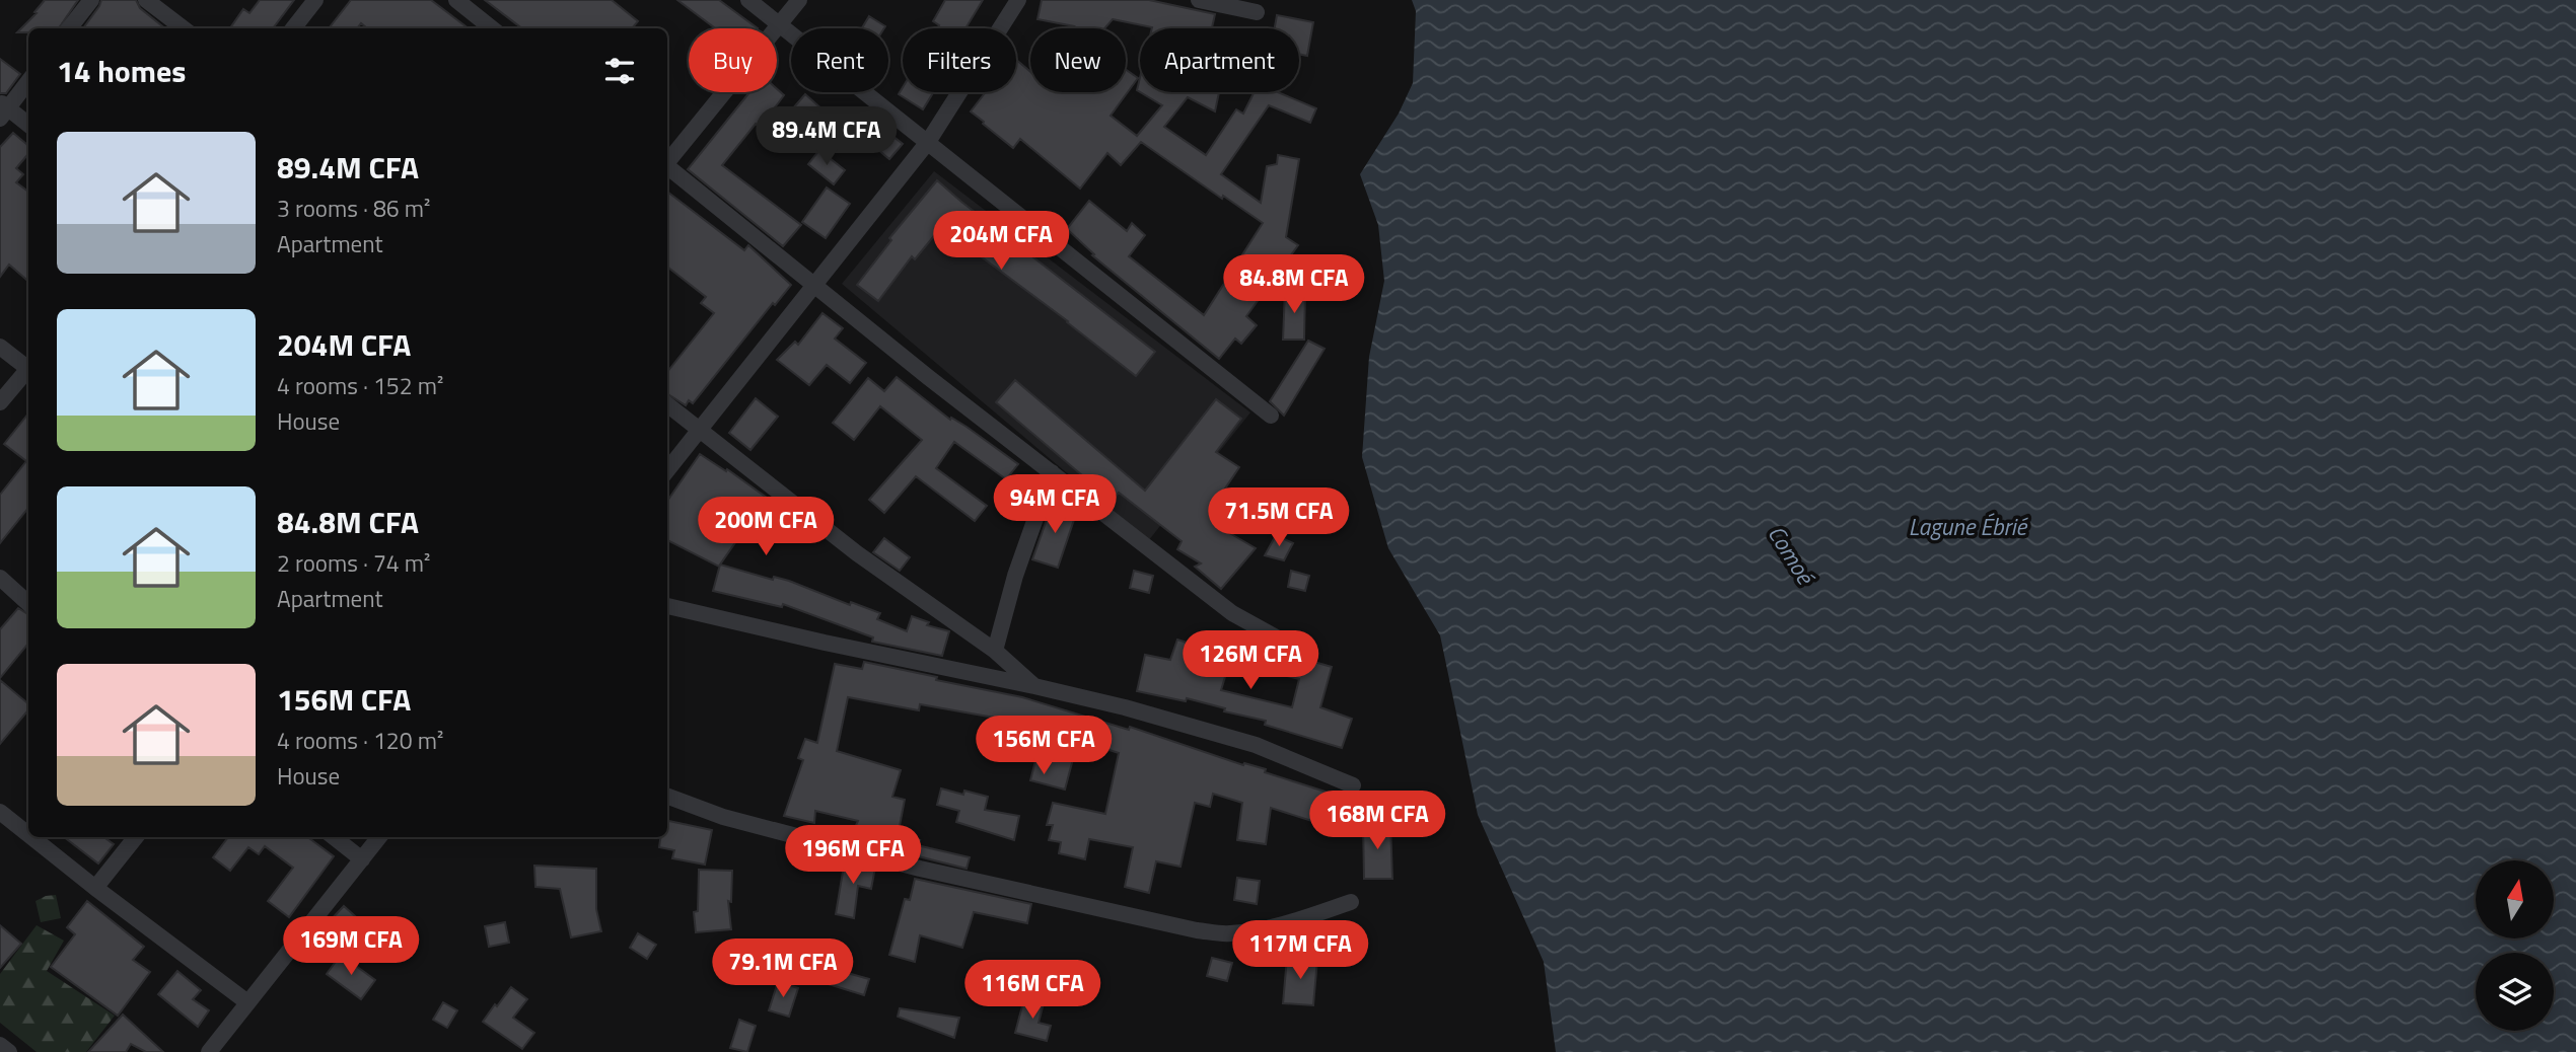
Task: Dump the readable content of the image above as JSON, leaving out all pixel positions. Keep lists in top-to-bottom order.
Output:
{
  "water": ["Lagune Ébrié", "Comoé"],
  "north": "top",
  "page": {
    "chip": [
      "Buy",
      "Rent",
      "Filters",
      "New",
      "Apartment"
    ],
    "heading": "14 homes",
    "price": [
      "89.4M CFA",
      "204M CFA",
      "84.8M CFA",
      "94M CFA",
      "71.5M CFA",
      "200M CFA",
      "126M CFA",
      "156M CFA",
      "168M CFA",
      "196M CFA",
      "169M CFA",
      "117M CFA",
      "79.1M CFA",
      "116M CFA"
    ],
    "list": [
      {
        "name": "89.4M CFA",
        "note": "3 rooms · 86 m² · Apartment"
      },
      {
        "name": "204M CFA",
        "note": "4 rooms · 152 m² · House"
      },
      {
        "name": "84.8M CFA",
        "note": "2 rooms · 74 m² · Apartment"
      },
      {
        "name": "156M CFA",
        "note": "4 rooms · 120 m² · House"
      }
    ]
  }
}
